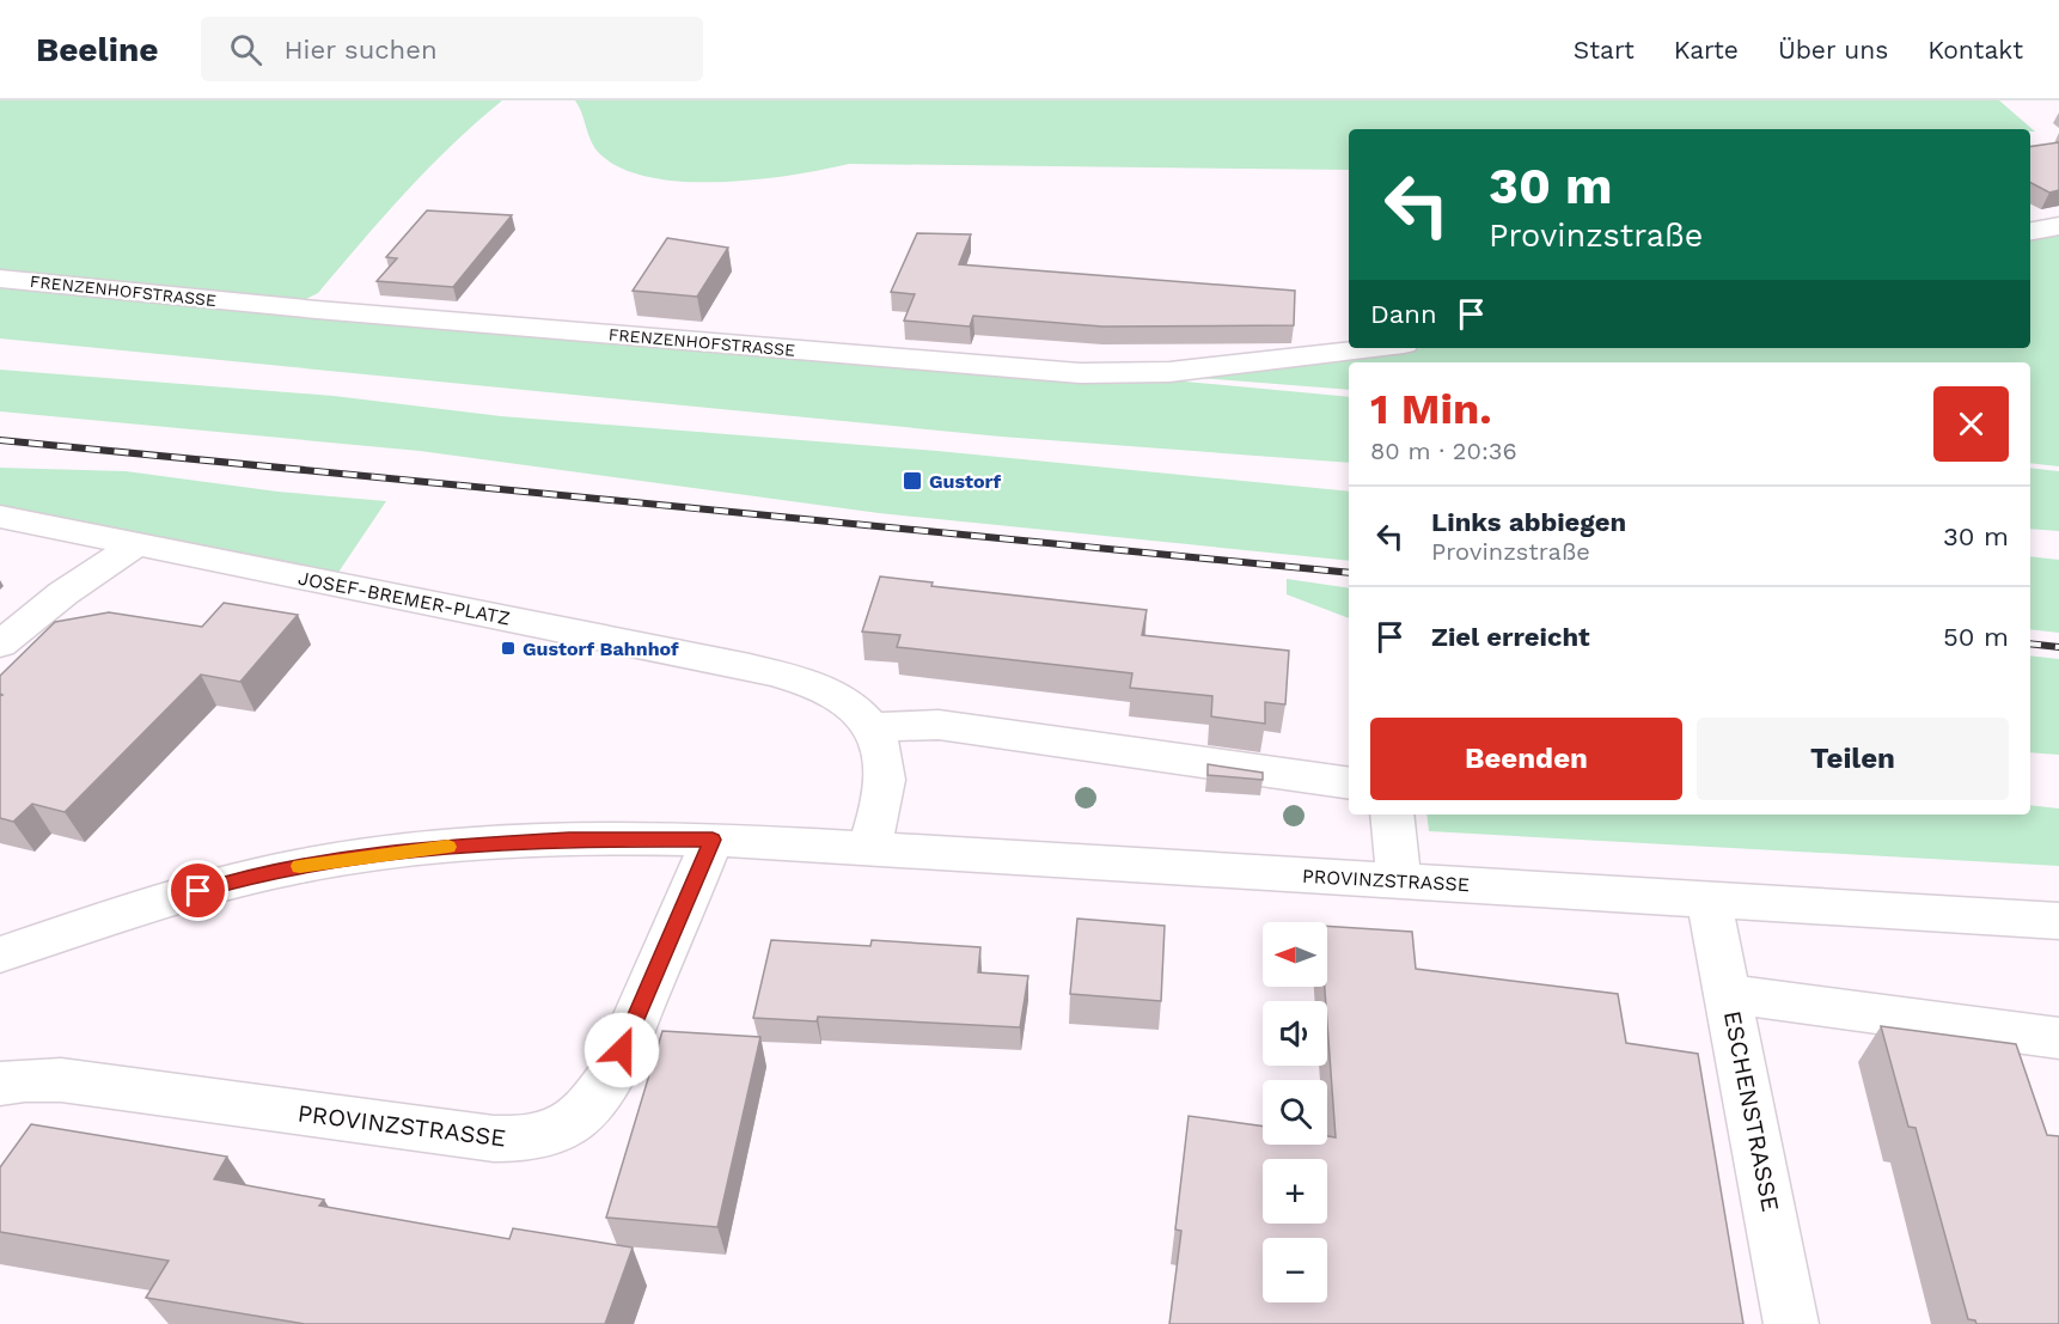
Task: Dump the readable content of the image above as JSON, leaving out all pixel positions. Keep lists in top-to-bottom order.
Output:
{
  "streets": {
    "street": [
      "FRENZENHOFSTRASSE",
      "JOSEF-BREMER-PLATZ",
      "PROVINZSTRASSE",
      "ESCHENSTRASSE"
    ]
  },
  "crossings": [
    ["JOSEF-BREMER-PLATZ", "PROVINZSTRASSE"],
    ["PROVINZSTRASSE", "ESCHENSTRASSE"]
  ],
  "places": {
    "transit": ["Gustorf", "Gustorf Bahnhof"]
  },
  "north": "left",
  "page": {
    "header": "Beeline",
    "search": "Hier suchen",
    "nav": [
      "Start",
      "Karte",
      "Über uns",
      "Kontakt"
    ],
    "turn": ["30 m", "Provinzstraße"],
    "then": "Dann",
    "heading": ["1 Min.", "80 m · 20:36"],
    "list": [
      {
        "name": "Links abbiegen",
        "note": "Provinzstraße",
        "value": "30 m"
      },
      {
        "name": "Ziel erreicht",
        "value": "50 m"
      }
    ],
    "buttons": ["Beenden", "Teilen"],
    "map_buttons": ["+", "−"]
  }
}
